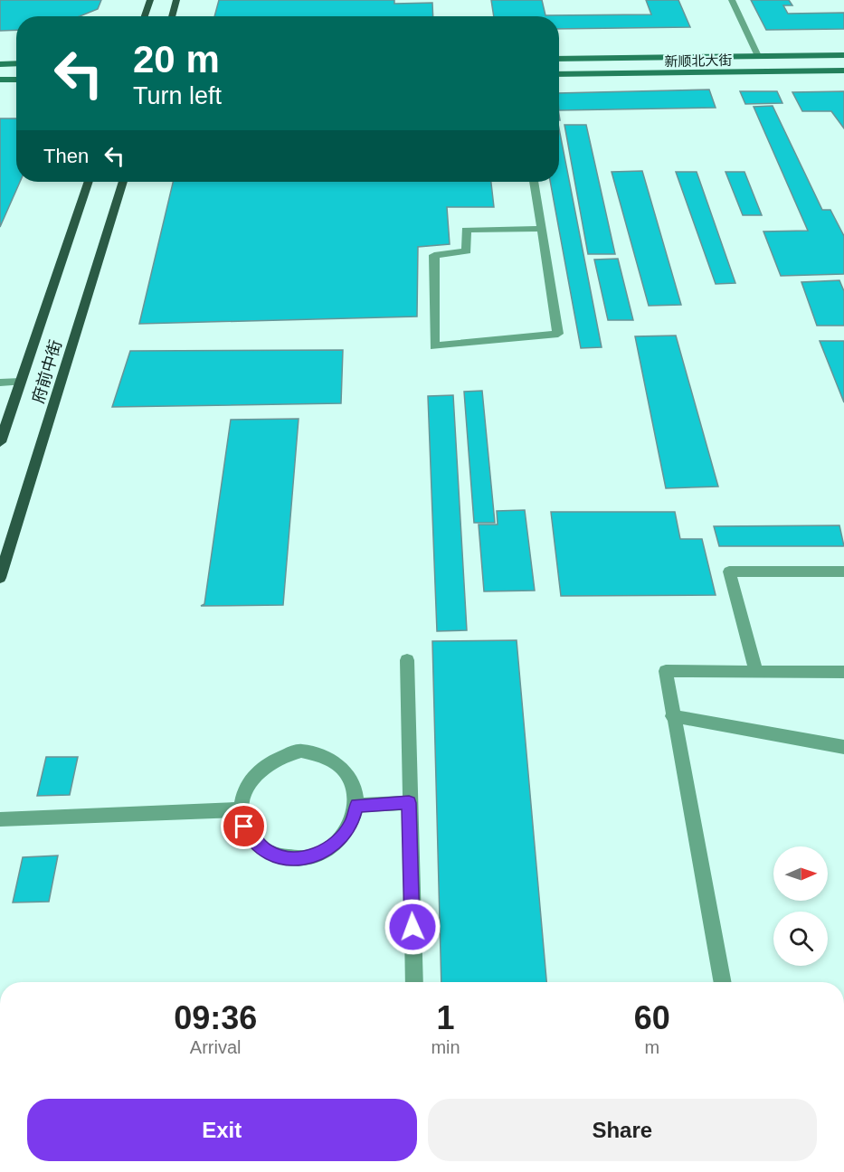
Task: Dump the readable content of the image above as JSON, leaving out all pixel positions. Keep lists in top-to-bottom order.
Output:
{
  "streets": {
    "main road": ["新顺北大街", "府前中街"]
  },
  "north": "right",
  "page": {
    "turn": ["20 m", "Turn left"],
    "then": "Then",
    "eta": [
      "09:36",
      "Arrival",
      "1",
      "min",
      "60",
      "m"
    ],
    "buttons": ["Exit", "Share"]
  }
}
